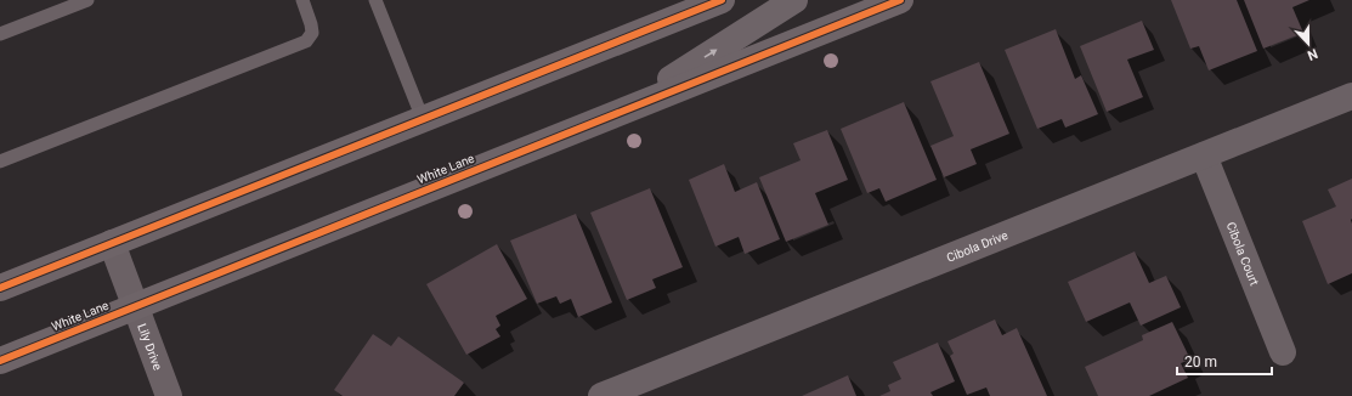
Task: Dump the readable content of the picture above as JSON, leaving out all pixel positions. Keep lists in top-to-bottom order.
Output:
{
  "streets": {
    "main road": ["White Lane"],
    "street": ["Cibola Drive", "Cibola Court", "Lily Drive"]
  },
  "crossings": [
    ["White Lane", "Lily Drive"],
    ["Cibola Drive", "Cibola Court"]
  ],
  "scale_bar": "20 m",
  "north": "bottom"
}
